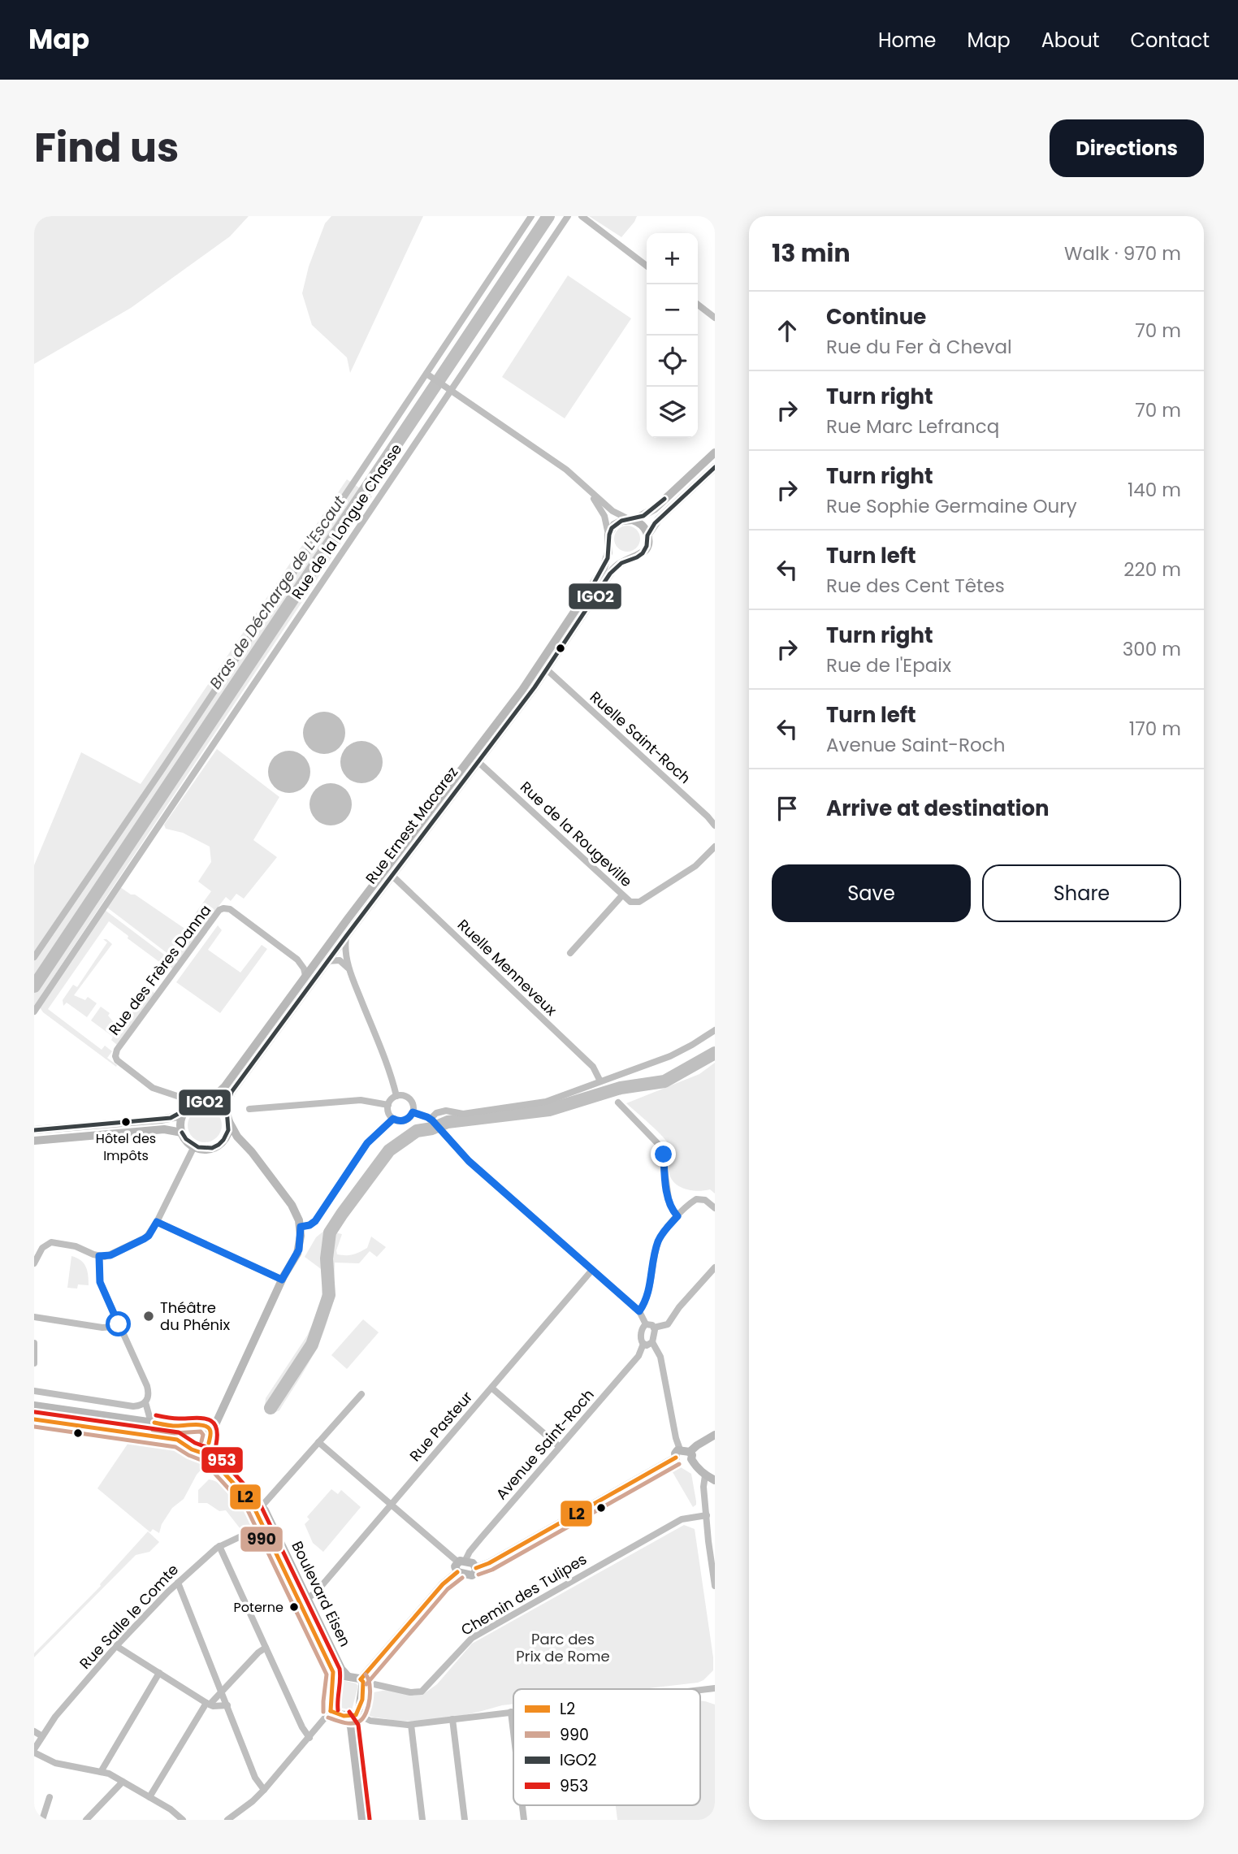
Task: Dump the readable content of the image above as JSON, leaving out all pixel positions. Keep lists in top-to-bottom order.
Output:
{
  "streets": {
    "main road": ["Rue Ernest Macarez", "Boulevard Eisen"],
    "street": [
      "Rue de la Longue Chasse",
      "Ruelle Saint-Roch",
      "Rue de la Rougeville",
      "Ruelle Menneveux",
      "Rue des Frères Danna",
      "Rue Pasteur",
      "Avenue Saint-Roch",
      "Chemin des Tulipes",
      "Rue Salle le Comte"
    ]
  },
  "crossings": [
    ["Ruelle Saint-Roch", "Rue Ernest Macarez"],
    ["Rue Ernest Macarez", "Rue de la Rougeville"],
    ["Rue Ernest Macarez", "Ruelle Menneveux"],
    ["Rue Ernest Macarez", "Rue des Frères Danna"],
    ["Rue Pasteur", "Boulevard Eisen"],
    ["Boulevard Eisen", "Chemin des Tulipes"],
    ["Boulevard Eisen", "Rue Salle le Comte"]
  ],
  "water": ["Bras de Décharge de L'Escaut"],
  "parks": ["Parc des Prix de Rome"],
  "places": ["Hôtel des Impôts", "Théâtre du Phénix", "Poterne"],
  "lines": [
    "transit line IGO2",
    "transit line 953",
    "transit line L2",
    "transit line 990"
  ],
  "legend": [
    "L2",
    "990",
    "IGO2",
    "953"
  ],
  "page": {
    "header": "Map",
    "nav": [
      "Home",
      "Map",
      "About",
      "Contact"
    ],
    "title": "Find us",
    "buttons": [
      "Directions",
      ["Save", "Share"]
    ],
    "heading": ["13 min", "Walk · 970 m"],
    "map_buttons": ["+", "−"],
    "list": [
      ["Continue", "Rue du Fer à Cheval", "70 m"],
      ["Turn right", "Rue Marc Lefrancq", "70 m"],
      ["Turn right", "Rue Sophie Germaine Oury", "140 m"],
      ["Turn left", "Rue des Cent Têtes", "220 m"],
      ["Turn right", "Rue de l'Epaix", "300 m"],
      ["Turn left", "Avenue Saint-Roch", "170 m"],
      "Arrive at destination"
    ]
  }
}
